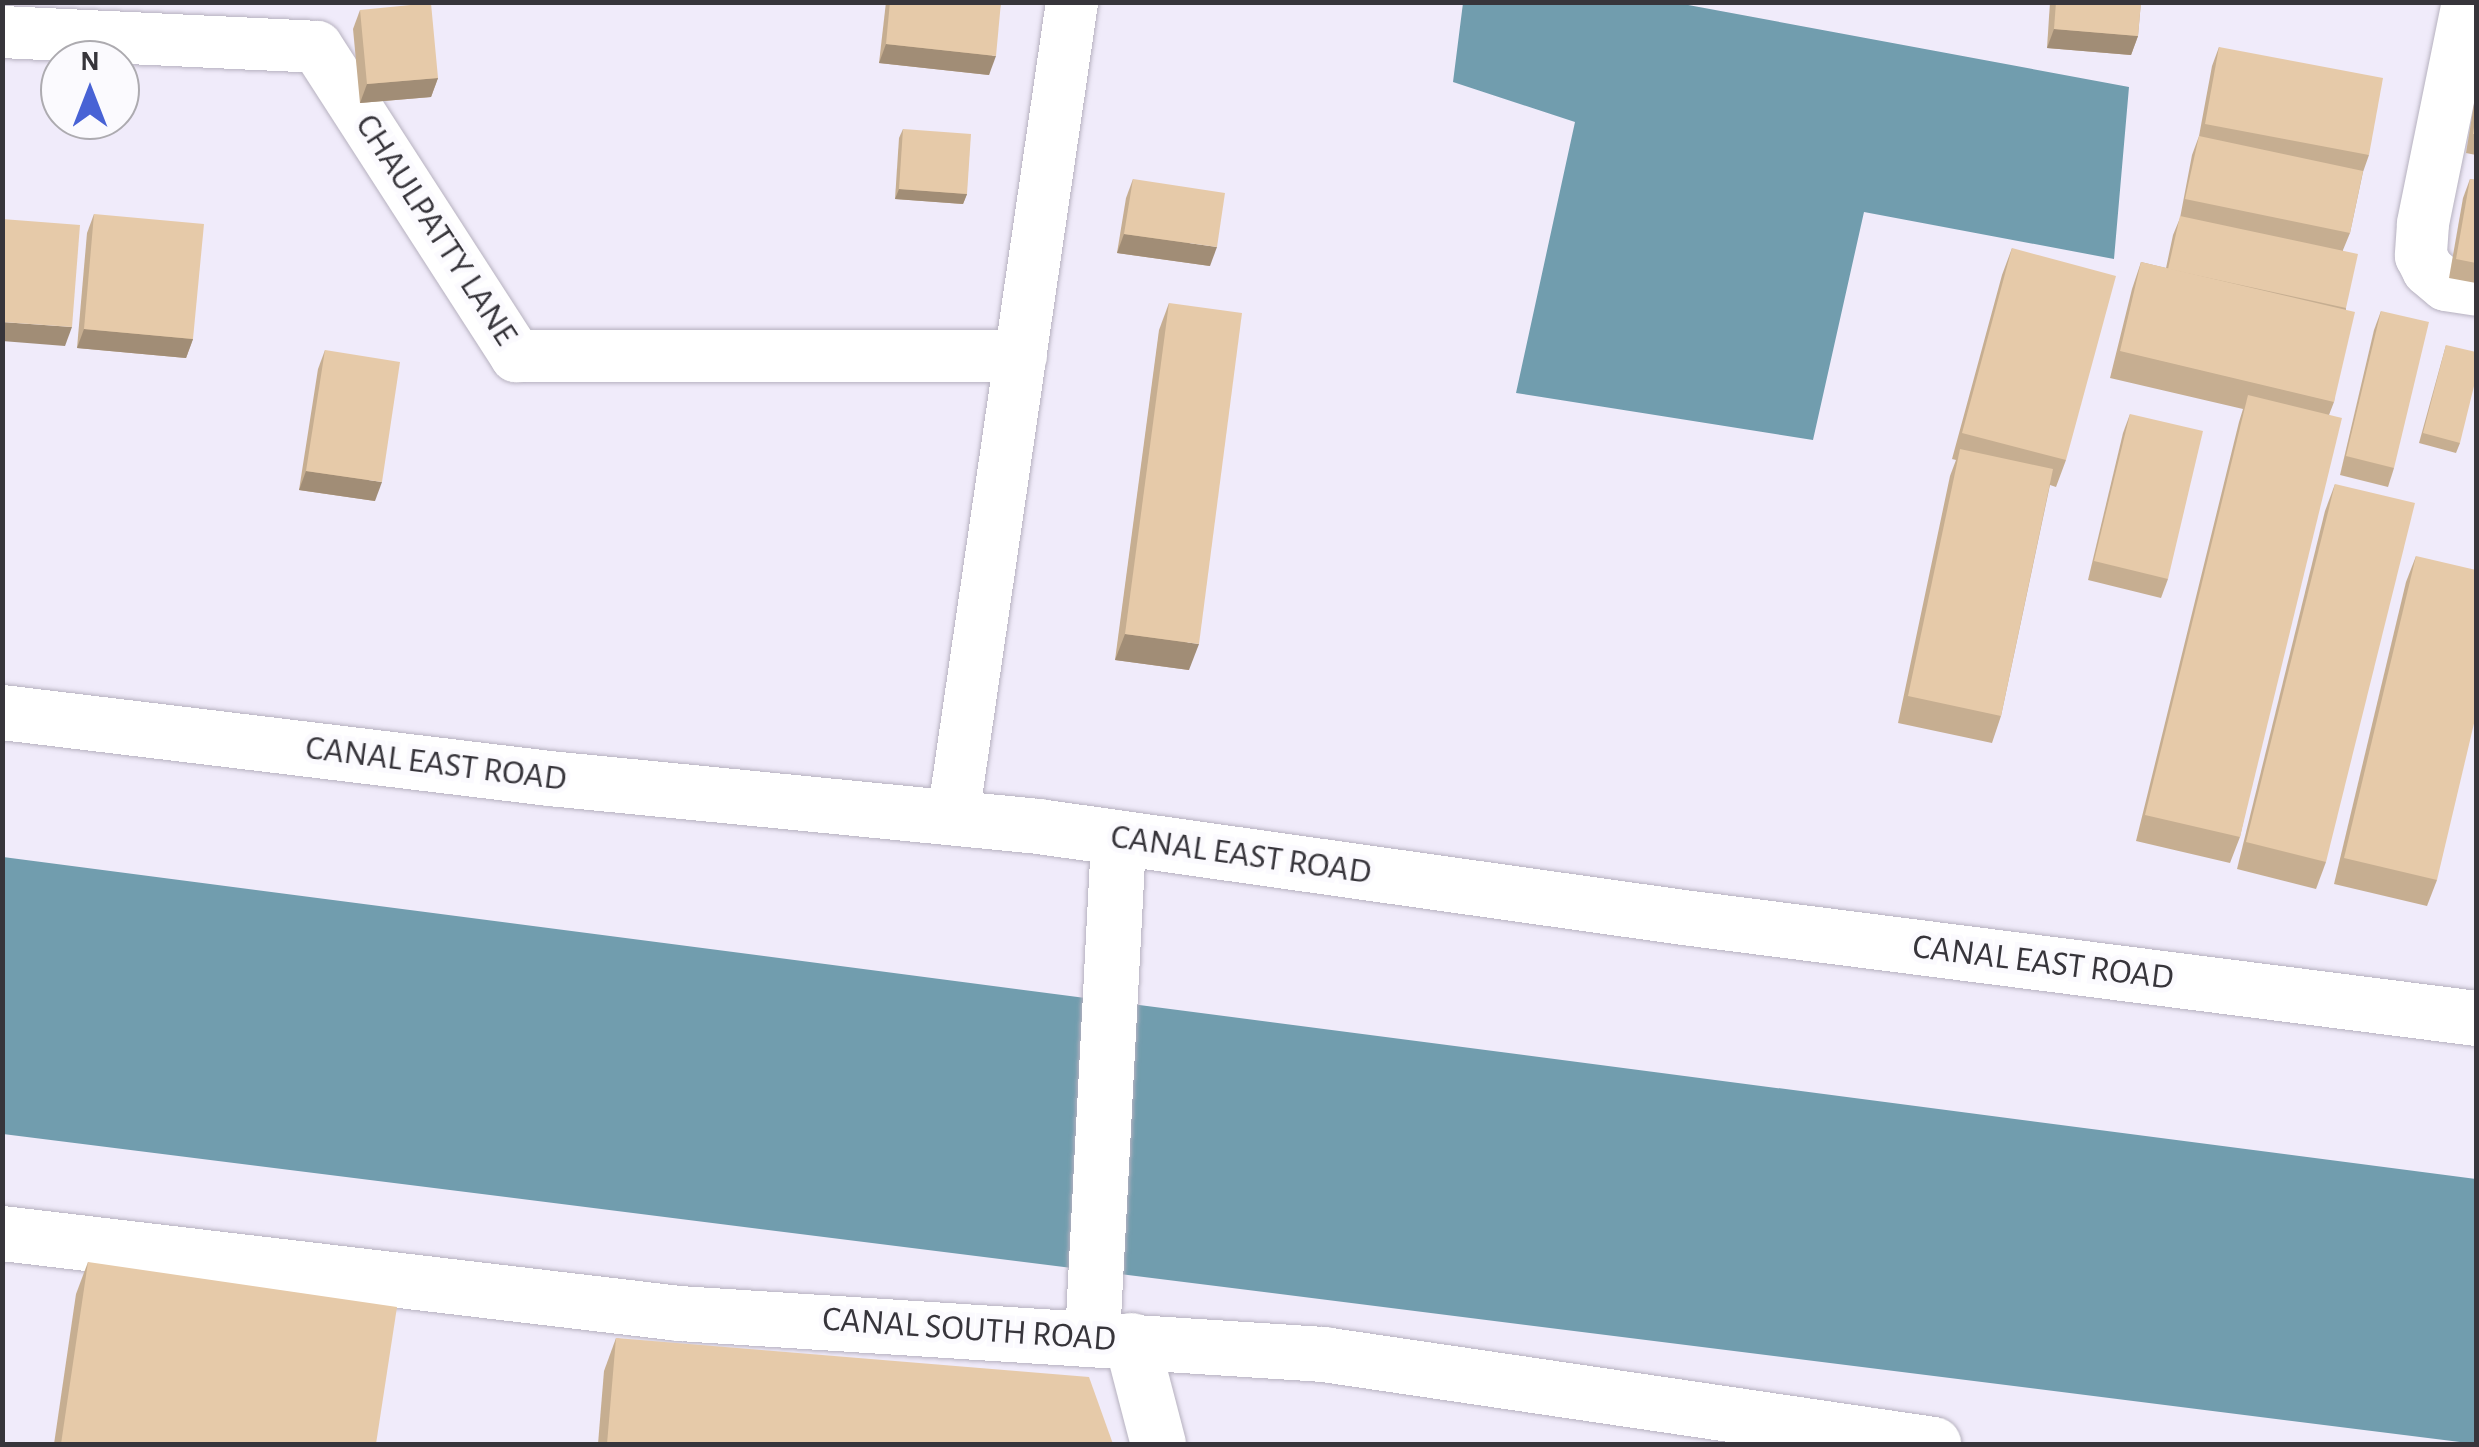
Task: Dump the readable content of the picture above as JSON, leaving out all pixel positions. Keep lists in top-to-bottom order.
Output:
{
  "streets": {
    "main road": ["CANAL EAST ROAD", "CANAL SOUTH ROAD"],
    "street": ["CHAULPATTY LANE"]
  },
  "north": "top"
}
